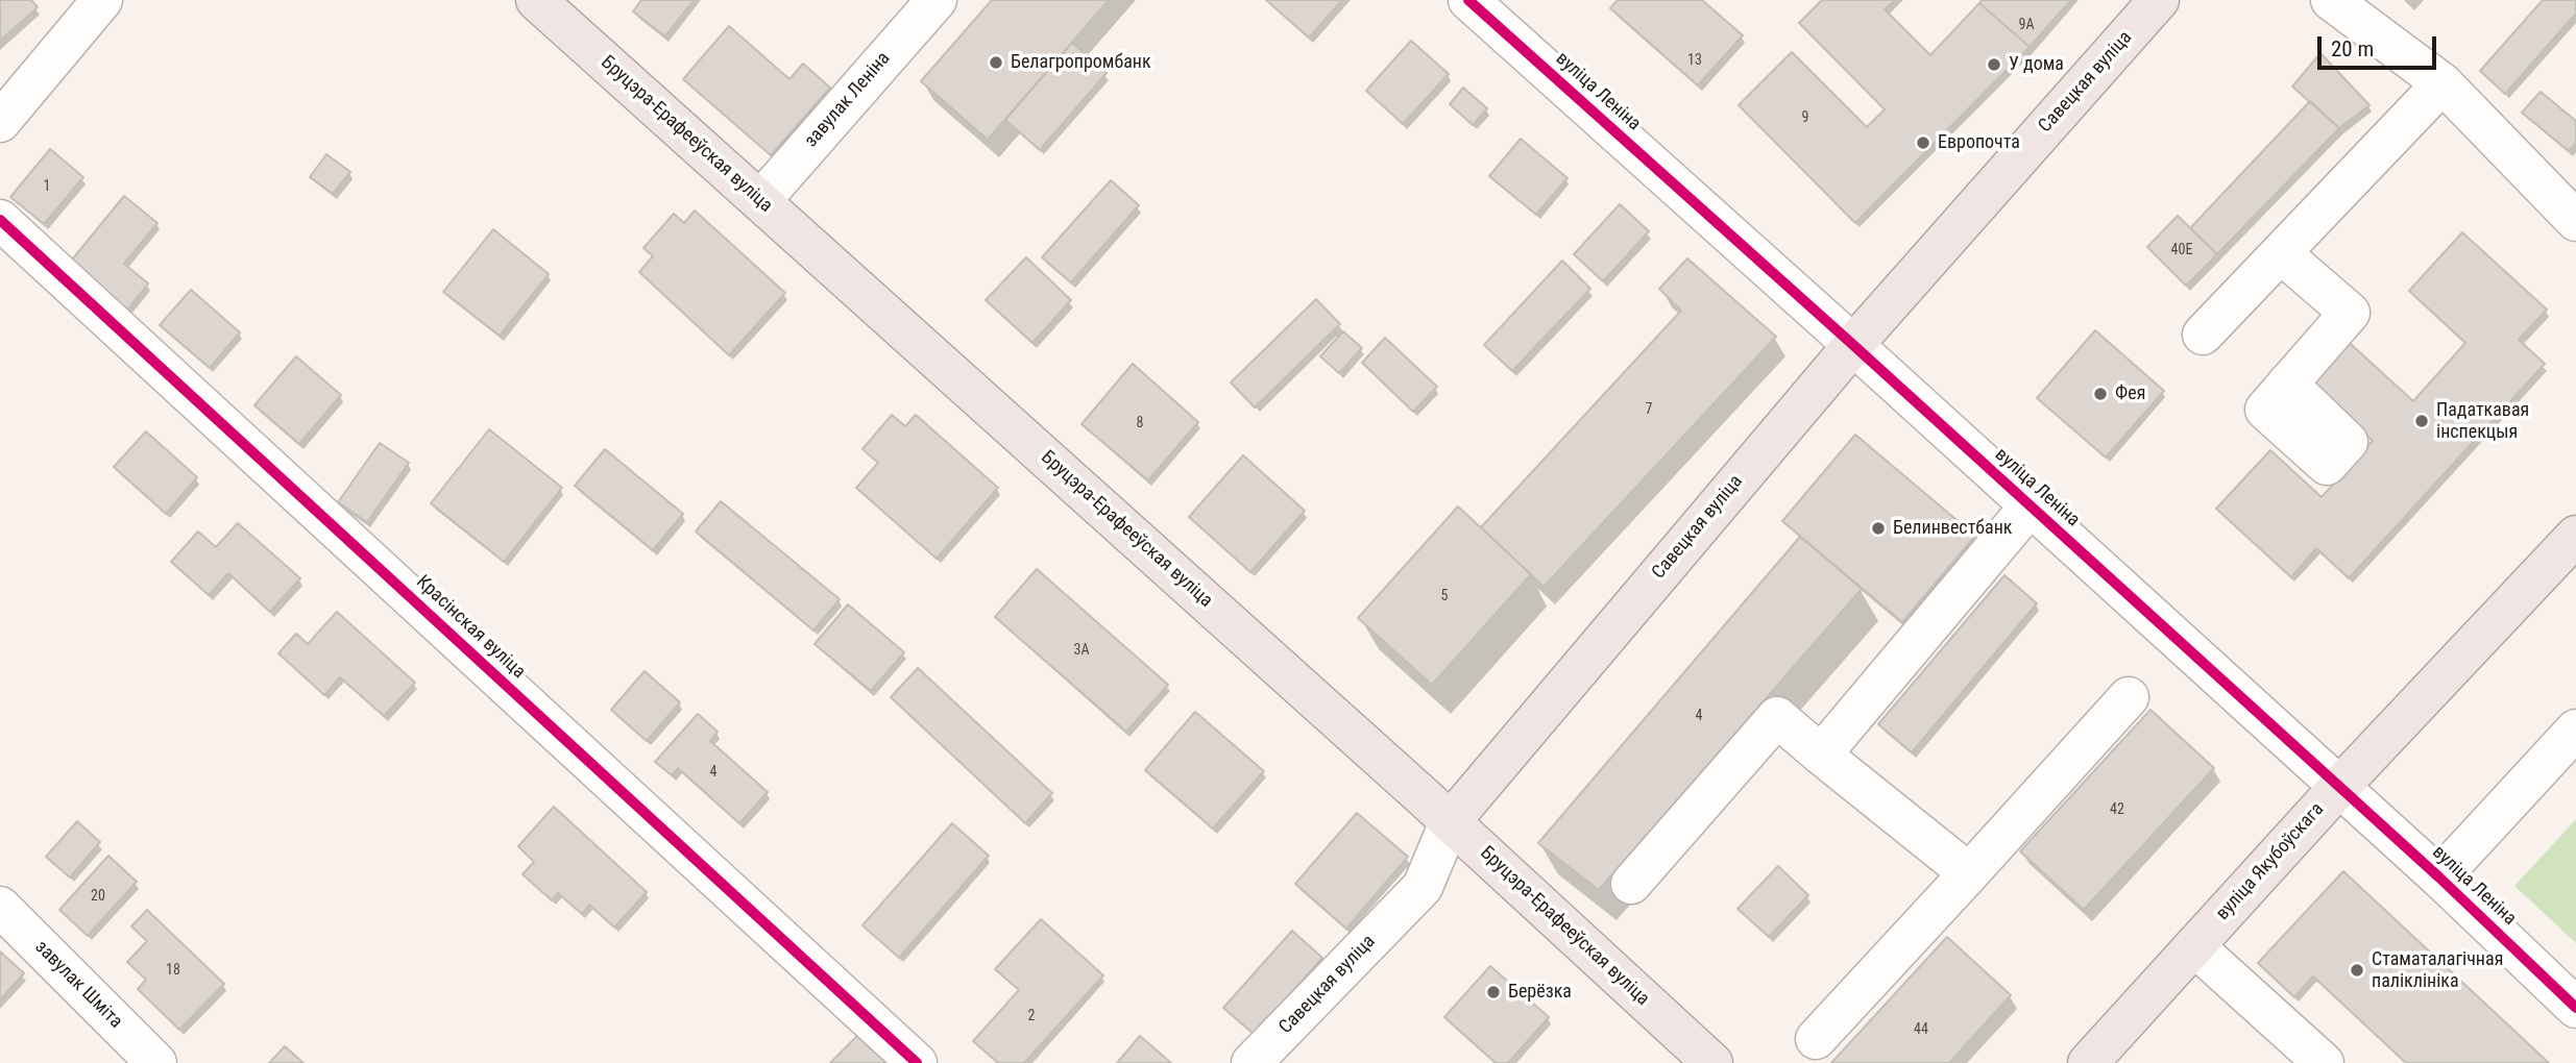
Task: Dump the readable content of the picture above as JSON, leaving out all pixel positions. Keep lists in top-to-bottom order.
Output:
{
  "streets": {
    "main road": ["Савецкая вуліца", "Бруцэра-Ерафееўская вуліца", "вуліца Якубоўскага"],
    "street": [
      "вуліца Леніна",
      "завулак Леніна",
      "Красінская вуліца",
      "завулак Шміта"
    ]
  },
  "crossings": [
    ["Савецкая вуліца", "вуліца Леніна"],
    ["Савецкая вуліца", "Бруцэра-Ерафееўская вуліца"],
    ["вуліца Леніна", "вуліца Якубоўскага"],
    ["завулак Леніна", "Бруцэра-Ерафееўская вуліца"]
  ],
  "places": [
    "Белагропромбанк",
    "У дома",
    "Европочта",
    "Фея",
    "Падаткавая інспекцыя",
    "Белинвестбанк",
    "Стаматалагічная паліклініка",
    "Берёзка"
  ],
  "house_numbers": [
    "9А",
    "13",
    "9",
    "1",
    "40Е",
    "7",
    "8",
    "5",
    "3А",
    "4",
    "4",
    "42",
    "20",
    "18",
    "2",
    "44"
  ],
  "scale_bar": "20 m"
}
